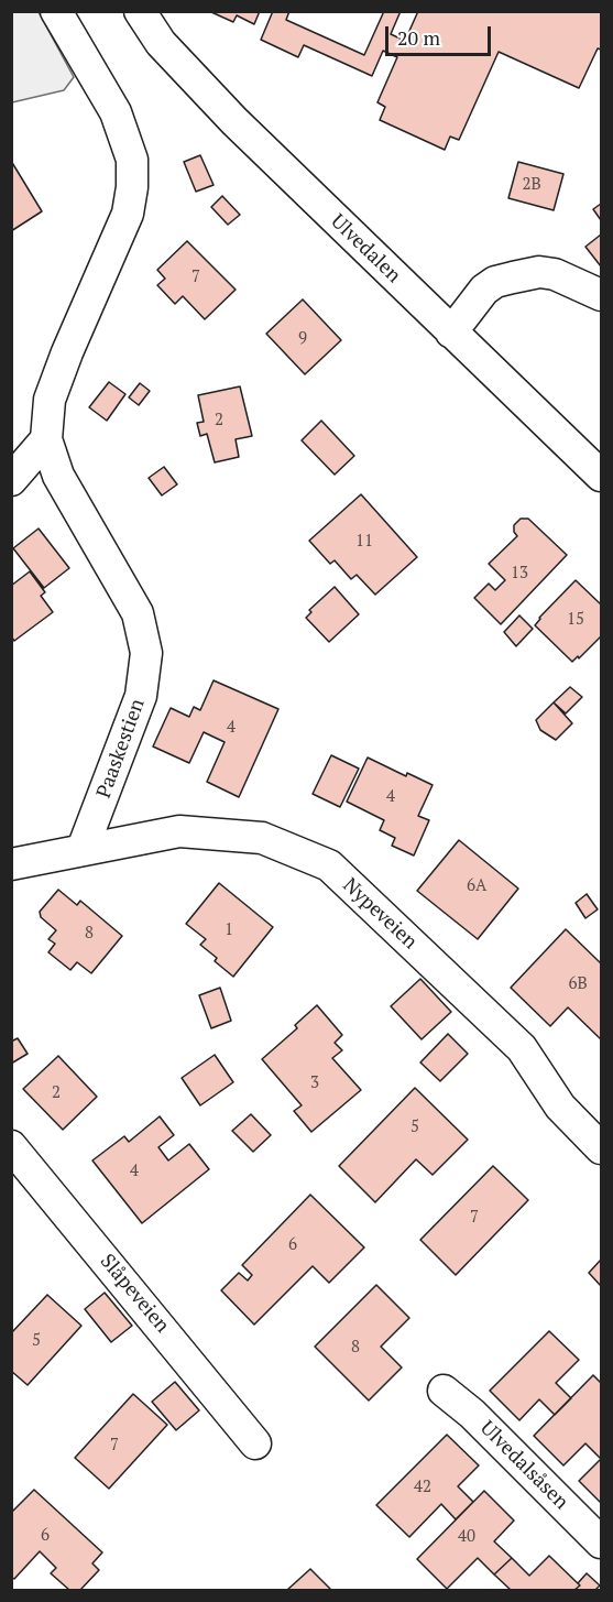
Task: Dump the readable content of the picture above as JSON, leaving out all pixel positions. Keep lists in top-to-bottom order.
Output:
{
  "streets": {
    "street": [
      "Ulvedalen",
      "Paaskestien",
      "Nypeveien",
      "Slåpeveien",
      "Ulvedalsåsen"
    ]
  },
  "crossings": [
    ["Paaskestien", "Nypeveien"]
  ],
  "house_numbers": [
    "2B",
    "7",
    "9",
    "2",
    "11",
    "13",
    "15",
    "4",
    "4",
    "6A",
    "1",
    "8",
    "6B",
    "3",
    "2",
    "5",
    "4",
    "7",
    "6",
    "5",
    "8",
    "7",
    "42",
    "6",
    "40"
  ],
  "scale_bar": "20 m"
}
